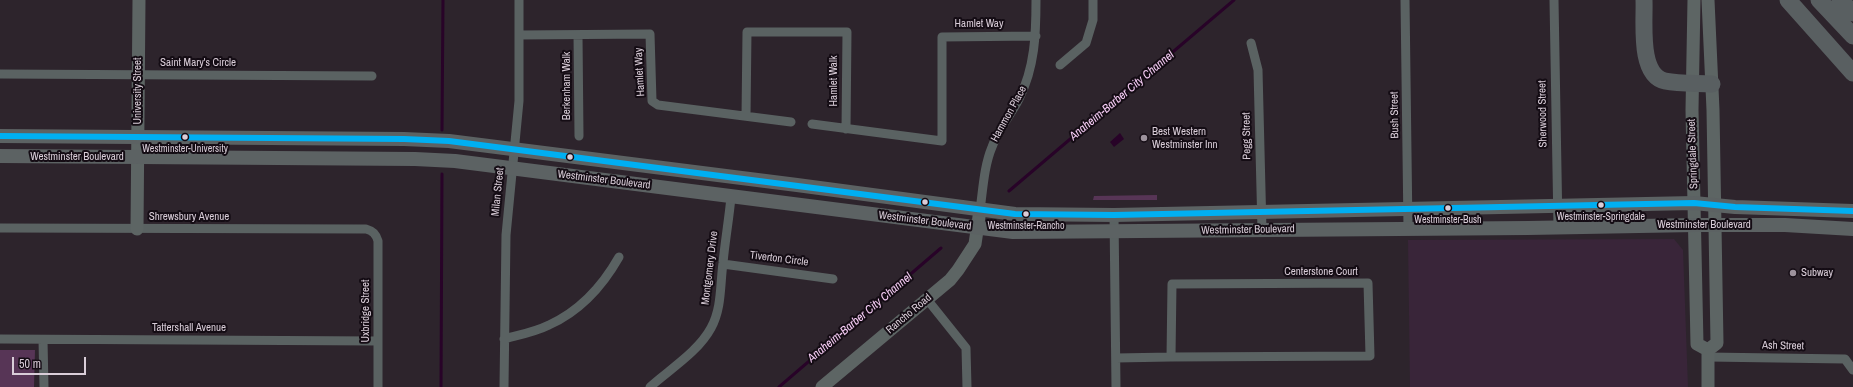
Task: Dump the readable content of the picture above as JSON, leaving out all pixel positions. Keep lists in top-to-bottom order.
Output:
{
  "streets": {
    "main road": [
      "University Street",
      "Hammon Place",
      "Springdale Street",
      "Westminster Boulevard",
      "Rancho Road"
    ],
    "street": [
      "Hamlet Way",
      "Saint Mary's Circle",
      "Hamlet Walk",
      "Berkenham Walk",
      "Sherwood Street",
      "Bush Street",
      "Pegg Street",
      "Milan Street",
      "Shrewsbury Avenue",
      "Tiverton Circle",
      "Montgomery Drive",
      "Centerstone Court",
      "Uxbridge Street",
      "Tattershall Avenue",
      "Ash Street"
    ]
  },
  "crossings": [
    ["Hamlet Way", "Hamlet Walk"],
    ["Hamlet Way", "Berkenham Walk"],
    ["Hamlet Way", "Hammon Place"],
    ["Hamlet Way", "Milan Street"],
    ["Saint Mary's Circle", "University Street"],
    ["University Street", "Westminster Boulevard"],
    ["University Street", "Shrewsbury Avenue"],
    ["Hammon Place", "Westminster Boulevard"],
    ["Hammon Place", "Rancho Road"],
    ["Sherwood Street", "Westminster Boulevard"],
    ["Bush Street", "Westminster Boulevard"],
    ["Pegg Street", "Westminster Boulevard"],
    ["Springdale Street", "Westminster Boulevard"],
    ["Springdale Street", "Ash Street"],
    ["Westminster Boulevard", "Milan Street"],
    ["Westminster Boulevard", "Montgomery Drive"],
    ["Westminster Boulevard", "Rancho Road"],
    ["Shrewsbury Avenue", "Uxbridge Street"],
    ["Tiverton Circle", "Montgomery Drive"],
    ["Uxbridge Street", "Tattershall Avenue"]
  ],
  "water": ["Anaheim-Barber City Channel"],
  "places": [
    "Westminster-University",
    "Best Western Westminster Inn",
    "Westminster-Springdale",
    "Westminster-Bush",
    "Westminster-Rancho",
    "Subway"
  ],
  "scale_bar": "50 m"
}
